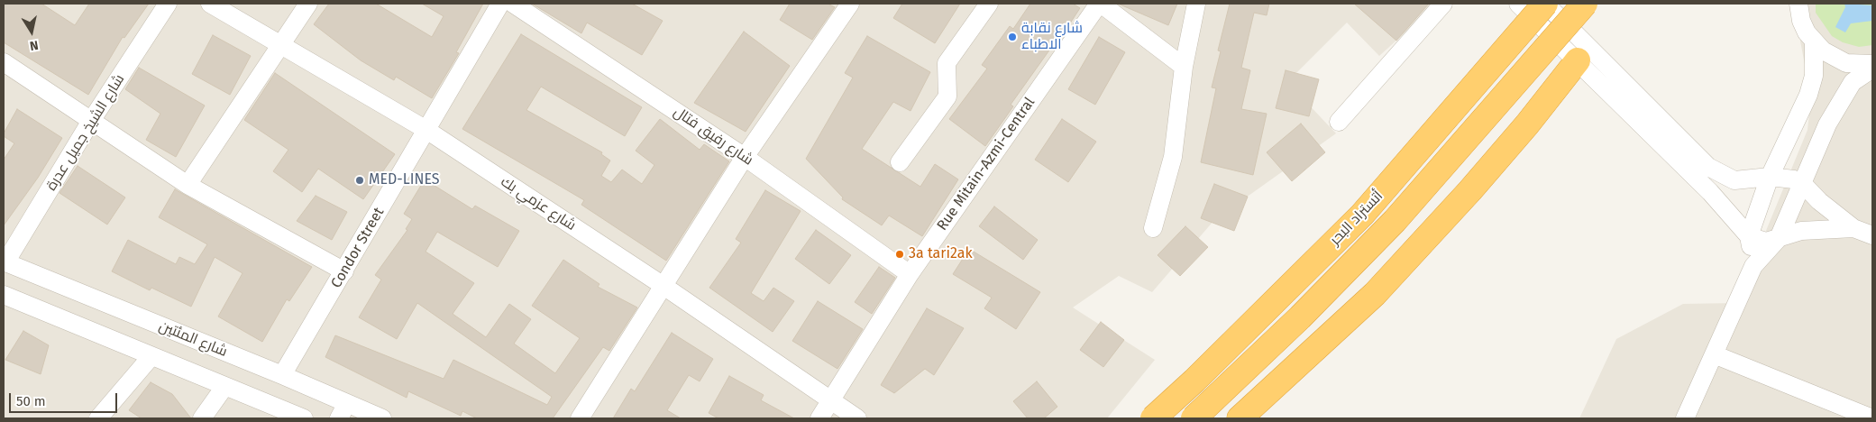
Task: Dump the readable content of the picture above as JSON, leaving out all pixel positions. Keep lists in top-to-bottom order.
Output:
{
  "streets": {
    "highway": ["أتستراد البحر"],
    "street": [
      "شارع الشيخ جميل عدرة",
      "شارع رفيق فتال",
      "Rue Mitain-Azmi-Central",
      "شارع عزمي بك",
      "Condor Street",
      "شارع المئتين"
    ]
  },
  "crossings": [
    ["شارع الشيخ جميل عدرة", "شارع المئتين"],
    ["شارع رفيق فتال", "Rue Mitain-Azmi-Central"],
    ["Rue Mitain-Azmi-Central", "شارع عزمي بك"],
    ["شارع عزمي بك", "Condor Street"],
    ["Condor Street", "شارع المئتين"]
  ],
  "places": ["شارع نقابة الاطباء", "MED-LINES", "3a tari2ak"],
  "scale_bar": "50 m",
  "north": "bottom"
}
